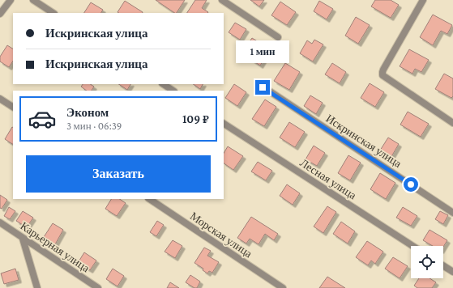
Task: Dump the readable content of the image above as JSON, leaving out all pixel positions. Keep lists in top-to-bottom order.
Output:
{
  "streets": {
    "street": [
      "Искринская улица",
      "Лесная улица",
      "Морская улица",
      "Карьерная улица"
    ]
  },
  "page": {
    "banner": ["Искринская улица", "Искринская улица"],
    "bubble": "1 мин",
    "list": [
      {
        "name": "Эконом",
        "note": "3 мин · 06:39",
        "value": "109 ₽"
      }
    ],
    "buttons": "Заказать"
  }
}
